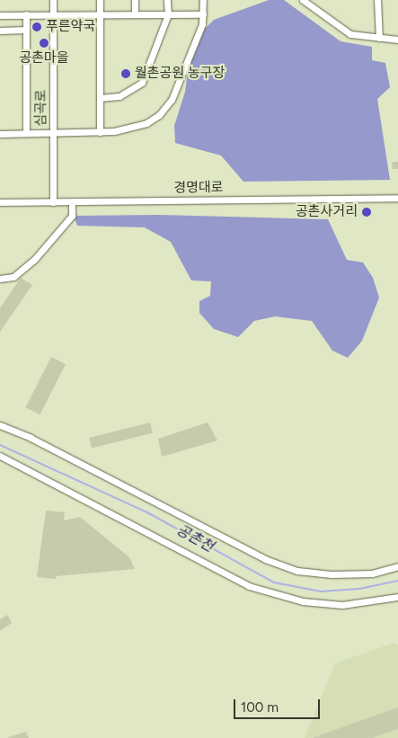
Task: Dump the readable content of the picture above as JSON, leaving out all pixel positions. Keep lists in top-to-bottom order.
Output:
{
  "streets": {
    "street": ["심곡로", "경명대로"]
  },
  "crossings": [
    ["심곡로", "경명대로"]
  ],
  "water": ["공촌천"],
  "places": [
    "푸른약국",
    "공촌마을",
    "월촌공원 농구장",
    "공촌사거리"
  ],
  "scale_bar": "100 m"
}
